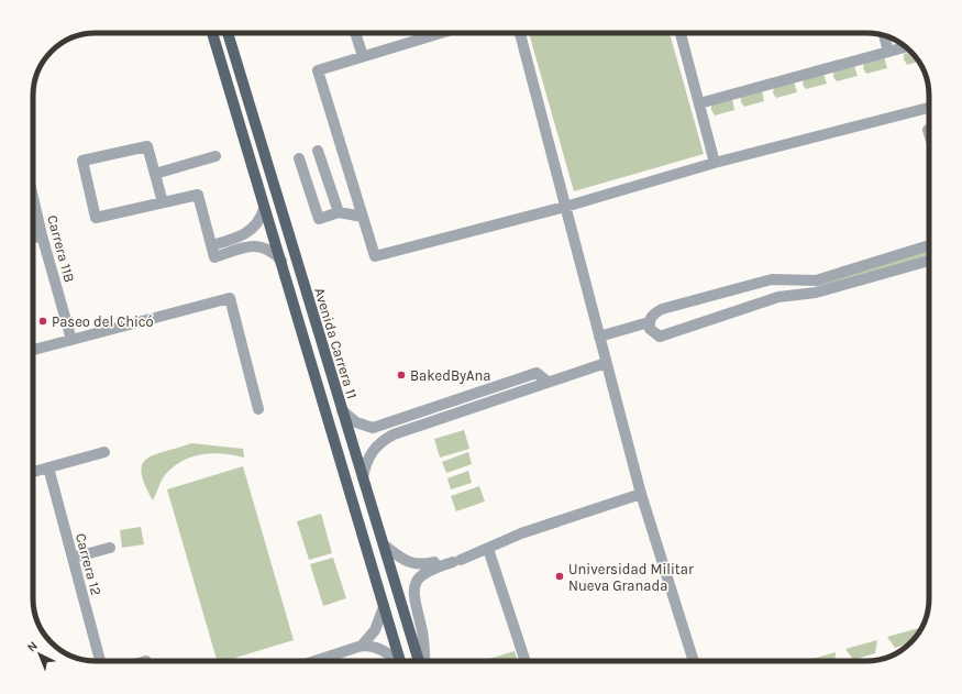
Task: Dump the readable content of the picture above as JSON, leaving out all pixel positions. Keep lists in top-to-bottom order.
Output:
{
  "streets": {
    "main road": ["Avenida Carrera 11"],
    "street": ["Carrera 11B", "Carrera 12"]
  },
  "places": ["Paseo del Chicó", "BakedByAna", "Universidad Militar Nueva Granada"],
  "north": "top left"
}
